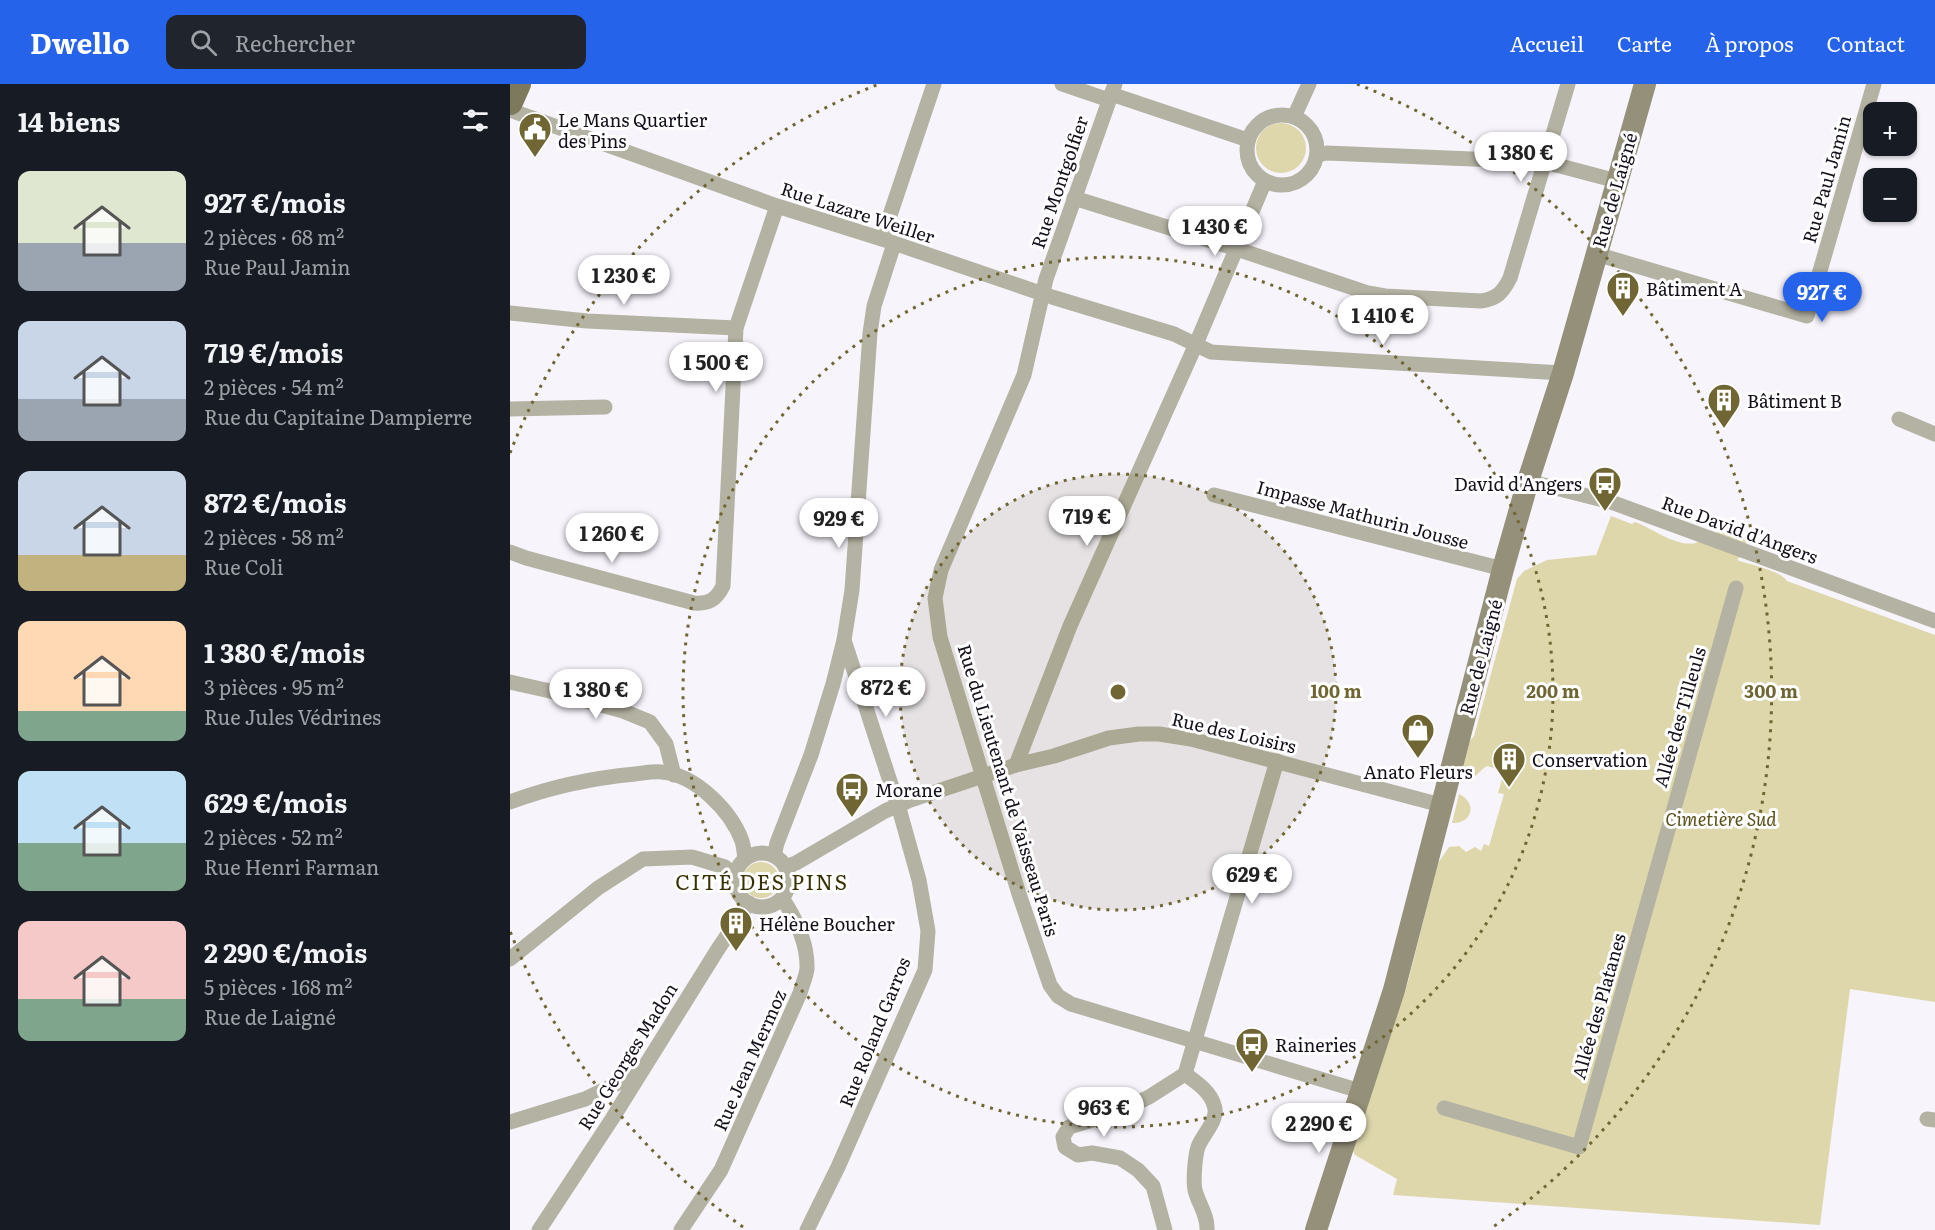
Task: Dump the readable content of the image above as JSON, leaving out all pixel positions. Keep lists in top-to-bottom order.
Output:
{
  "streets": {
    "street": [
      "Rue Paul Jamin",
      "Rue Montgolfier",
      "Rue de Laigné",
      "Rue Lazare Weiller",
      "Impasse Mathurin Jousse",
      "Rue David d'Angers",
      "Allée des Tilleuls",
      "Rue des Loisirs",
      "Rue du Lieutenant de Vaisseau Paris",
      "Allée des Platanes",
      "Rue Roland Garros",
      "Rue Georges Madon",
      "Rue Jean Mermoz"
    ]
  },
  "crossings": [
    ["Rue Paul Jamin", "Rue de Laigné"],
    ["Rue Montgolfier", "Rue Lazare Weiller"],
    ["Rue Montgolfier", "Rue du Lieutenant de Vaisseau Paris"],
    ["Rue de Laigné", "Rue Lazare Weiller"],
    ["Rue de Laigné", "Impasse Mathurin Jousse"],
    ["Rue de Laigné", "Rue David d'Angers"],
    ["Rue de Laigné", "Rue des Loisirs"],
    ["Rue de Laigné", "Rue du Lieutenant de Vaisseau Paris"],
    ["Rue Lazare Weiller", "Rue du Lieutenant de Vaisseau Paris"],
    ["Allée des Tilleuls", "Allée des Platanes"],
    ["Rue des Loisirs", "Rue du Lieutenant de Vaisseau Paris"],
    ["Rue des Loisirs", "Rue Roland Garros"],
    ["Rue des Loisirs", "Rue Georges Madon"],
    ["Rue des Loisirs", "Rue Jean Mermoz"],
    ["Rue Georges Madon", "Rue Jean Mermoz"]
  ],
  "districts": ["CITÉ DES PINS"],
  "parks": ["Cimetière Sud"],
  "places": {
    "public building": ["Le Mans Quartier des Pins"],
    "building": [
      "Bâtiment A",
      "Bâtiment B",
      "Conservation",
      "Hélène Boucher"
    ],
    "bus stop": ["David d'Angers", "Morane", "Raineries"],
    "shop": ["Anato Fleurs"]
  },
  "page": {
    "header": "Dwello",
    "search": "Rechercher",
    "nav": [
      "Accueil",
      "Carte",
      "À propos",
      "Contact"
    ],
    "heading": "14 biens",
    "map_buttons": ["+", "−"],
    "price": [
      "1 380 €",
      "1 430 €",
      "1 230 €",
      "927 €",
      "1 410 €",
      "1 500 €",
      "719 €",
      "929 €",
      "1 260 €",
      "872 €",
      "1 380 €",
      "629 €",
      "963 €",
      "2 290 €"
    ],
    "list": [
      {
        "name": "927 €/mois",
        "note": "2 pièces · 68 m² · Rue Paul Jamin"
      },
      {
        "name": "719 €/mois",
        "note": "2 pièces · 54 m² · Rue du Capitaine Dampierre"
      },
      {
        "name": "872 €/mois",
        "note": "2 pièces · 58 m² · Rue Coli"
      },
      {
        "name": "1 380 €/mois",
        "note": "3 pièces · 95 m² · Rue Jules Védrines"
      },
      {
        "name": "629 €/mois",
        "note": "2 pièces · 52 m² · Rue Henri Farman"
      },
      {
        "name": "2 290 €/mois",
        "note": "5 pièces · 168 m² · Rue de Laigné"
      }
    ]
  },
  "rings": ["100 m", "200 m", "300 m"]
}
